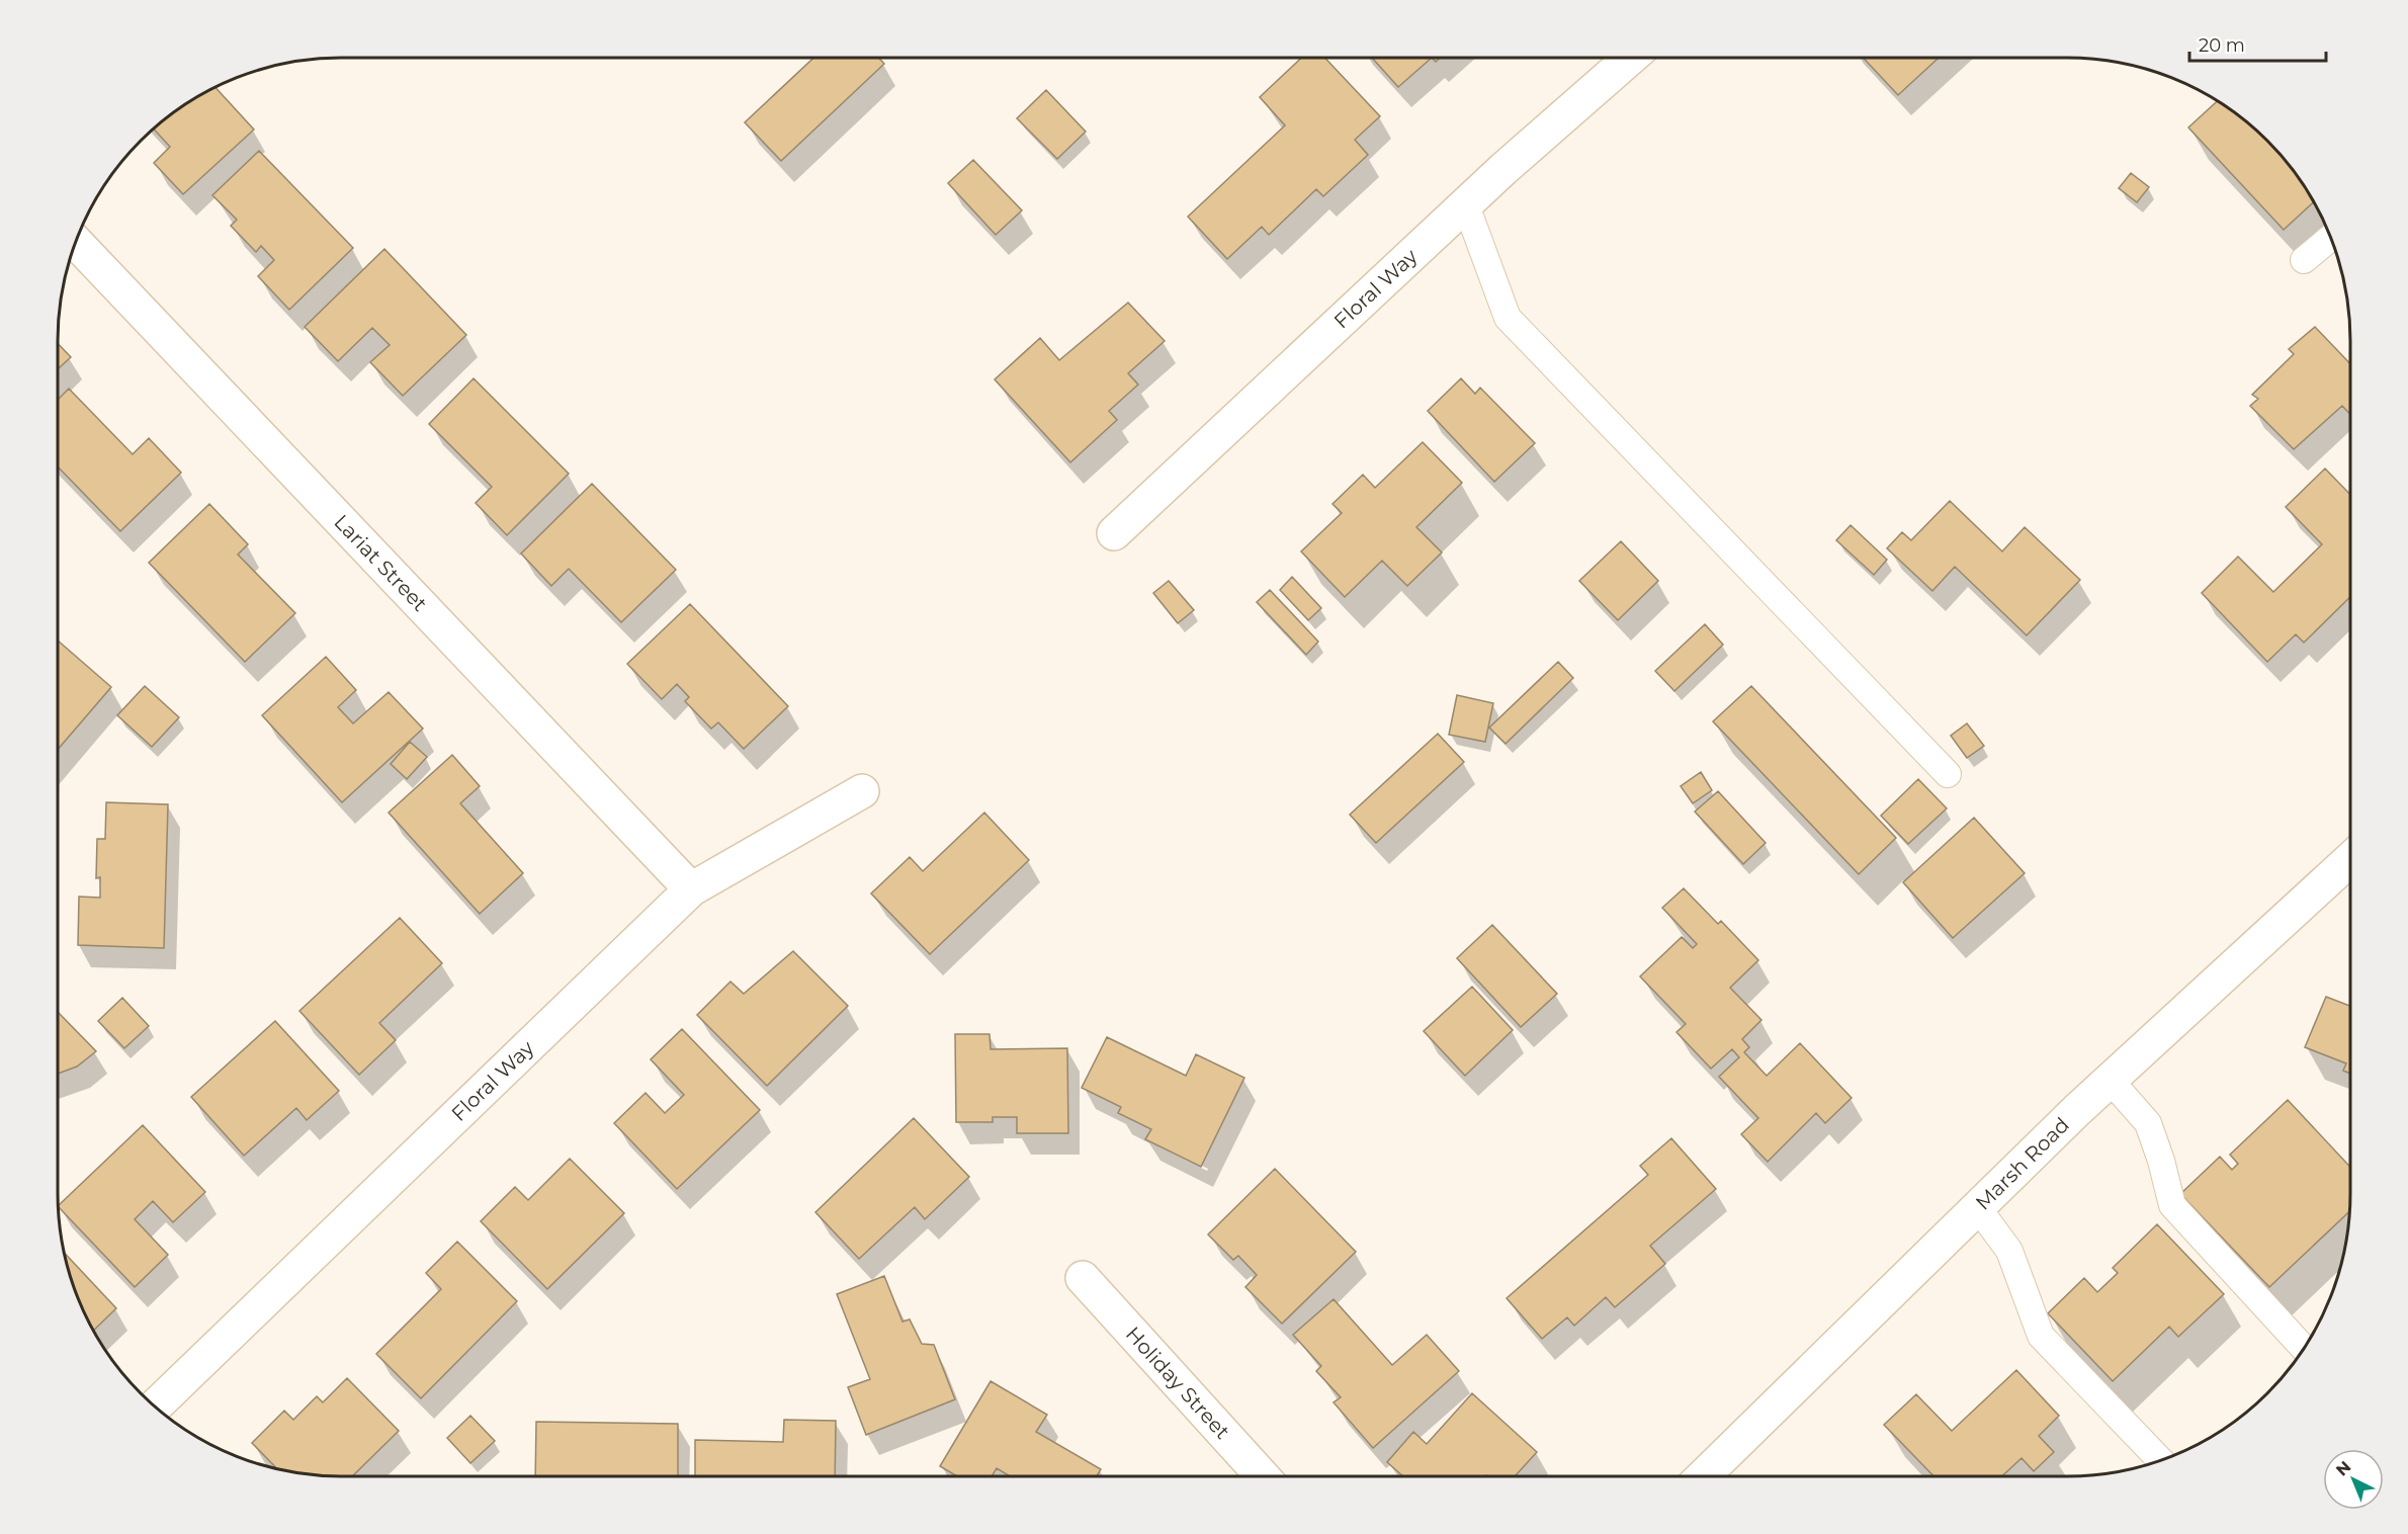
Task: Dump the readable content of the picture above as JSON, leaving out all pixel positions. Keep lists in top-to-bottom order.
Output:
{
  "streets": {
    "street": [
      "Floral Way",
      "Lariat Street",
      "Marsh Road",
      "Holiday Street"
    ]
  },
  "crossings": [
    ["Floral Way", "Lariat Street"]
  ],
  "scale_bar": "20 m",
  "north": "top left"
}
